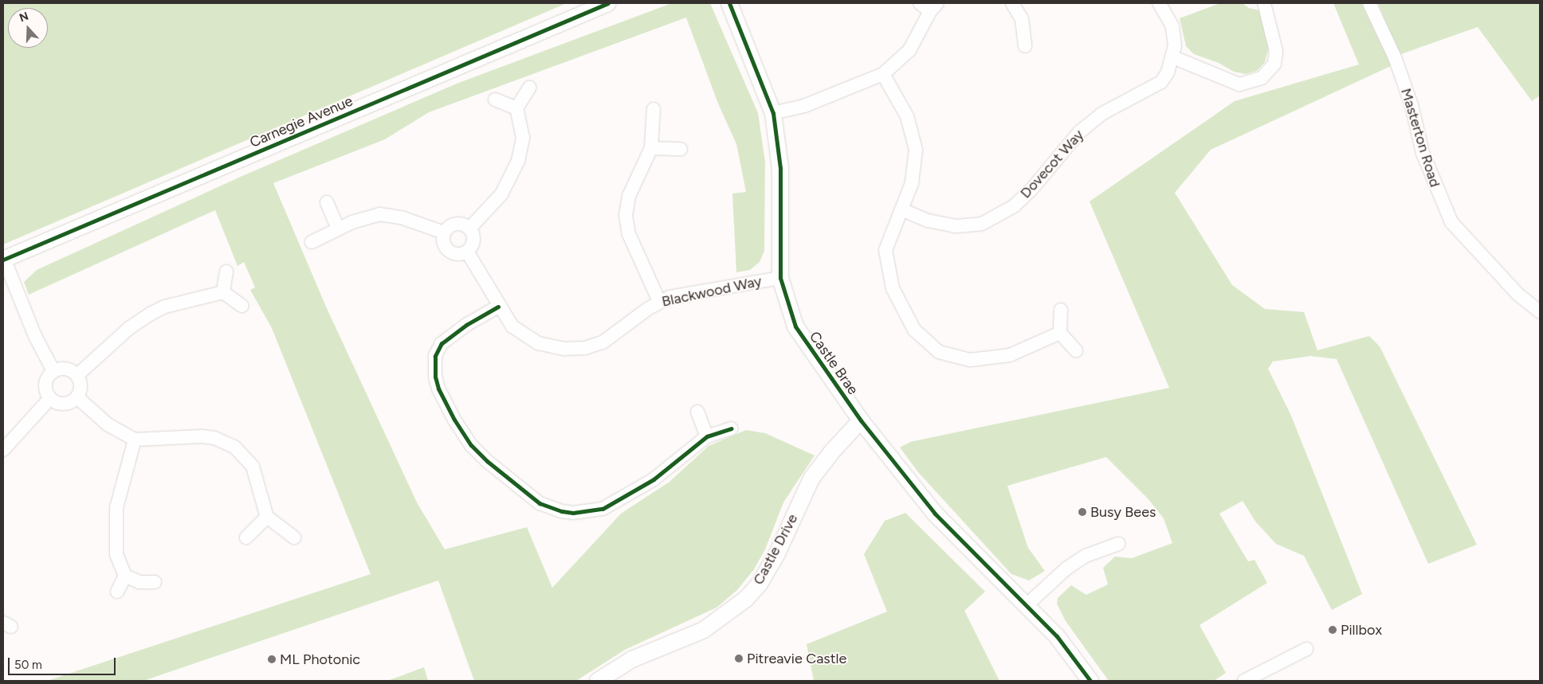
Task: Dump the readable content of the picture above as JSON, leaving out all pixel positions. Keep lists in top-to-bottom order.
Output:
{
  "streets": {
    "street": [
      "Carnegie Avenue",
      "Masterton Road",
      "Dovecot Way",
      "Blackwood Way",
      "Castle Brae",
      "Castle Drive"
    ]
  },
  "crossings": [
    ["Blackwood Way", "Castle Brae"],
    ["Castle Brae", "Castle Drive"]
  ],
  "places": [
    "Busy Bees",
    "Pillbox",
    "Pitreavie Castle",
    "ML Photonic"
  ],
  "scale_bar": "50 m",
  "north": "top"
}
